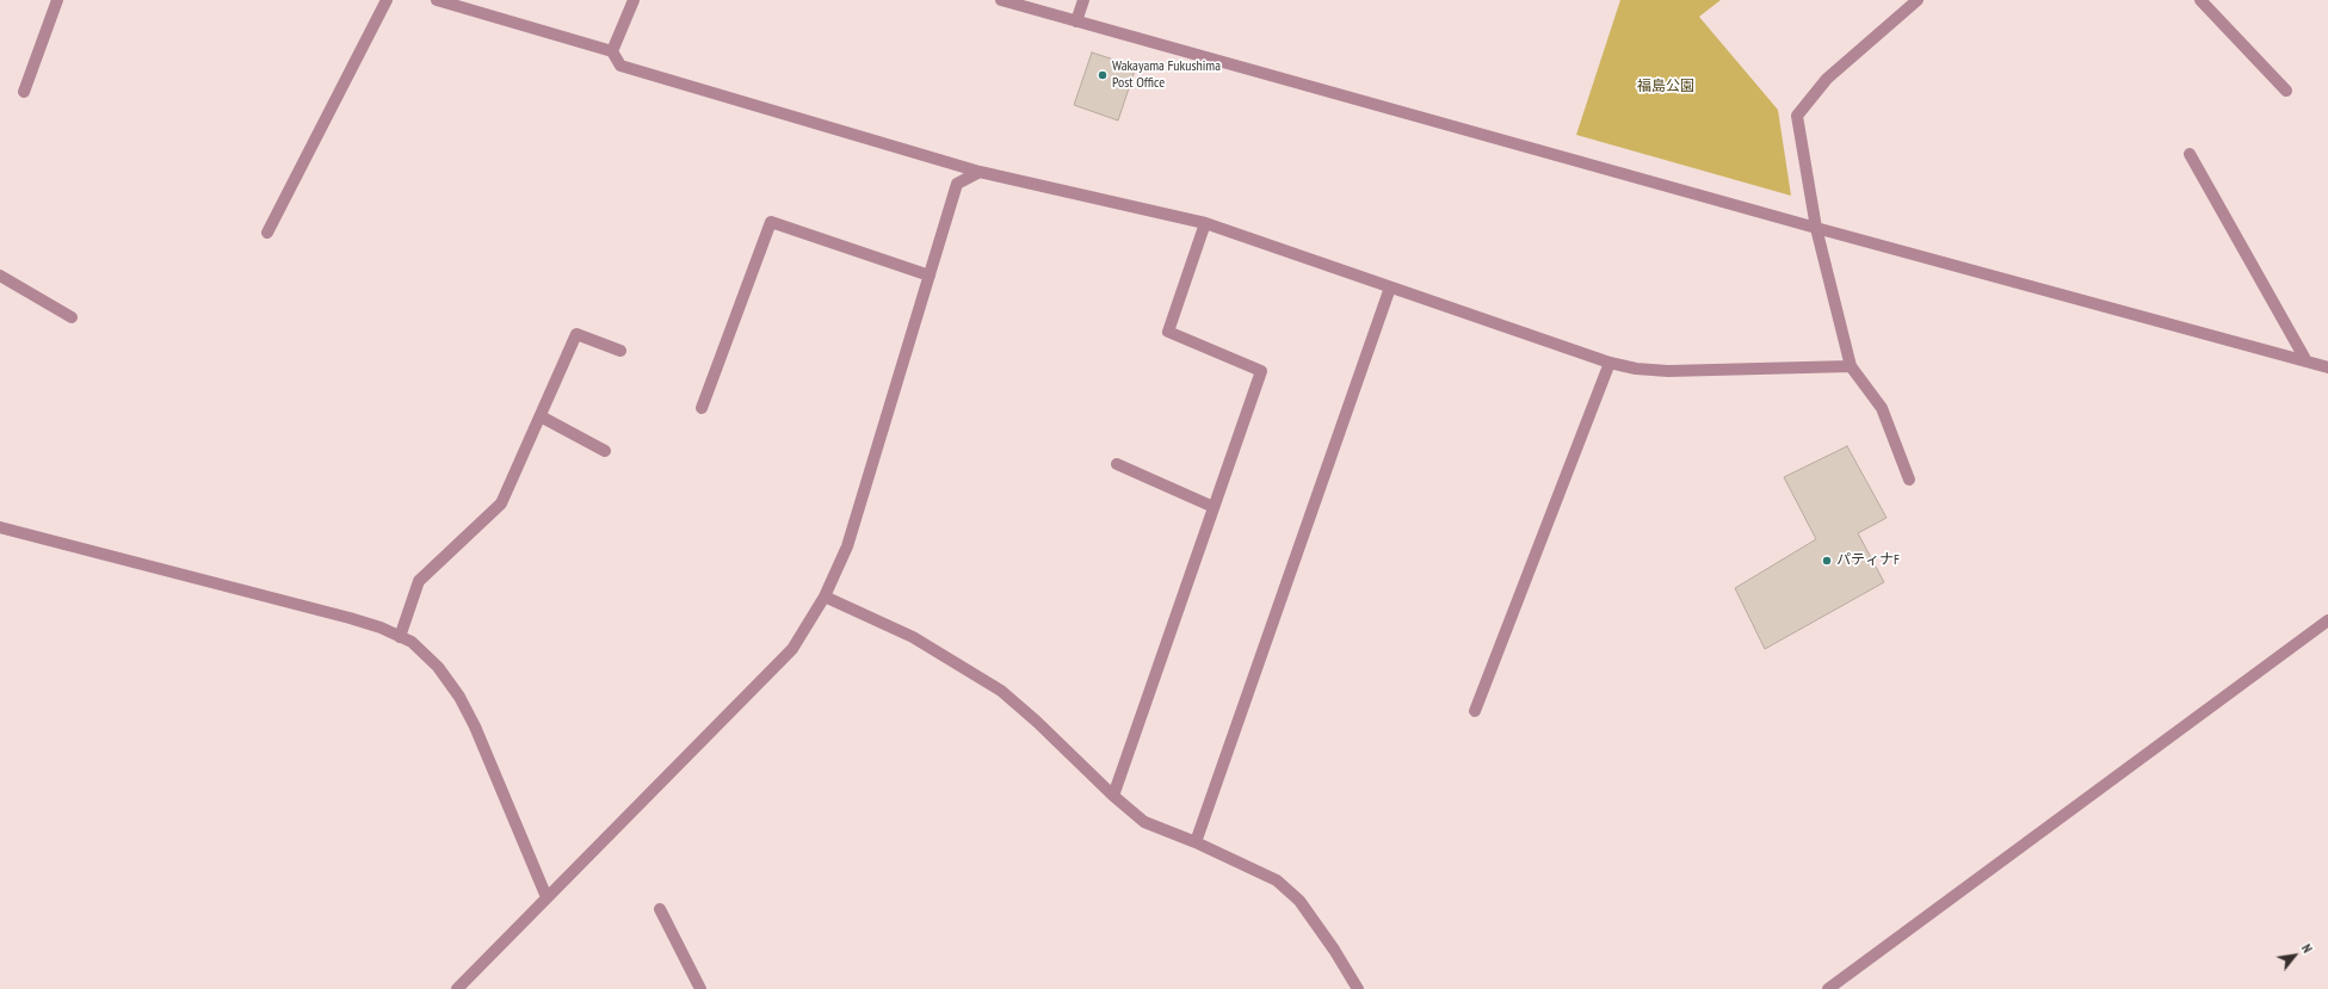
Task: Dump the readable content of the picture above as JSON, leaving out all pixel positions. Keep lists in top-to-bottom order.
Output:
{
  "parks": ["福島公園"],
  "places": ["Wakayama Fukushima Post Office", "パティナF"],
  "north": "top right"
}
